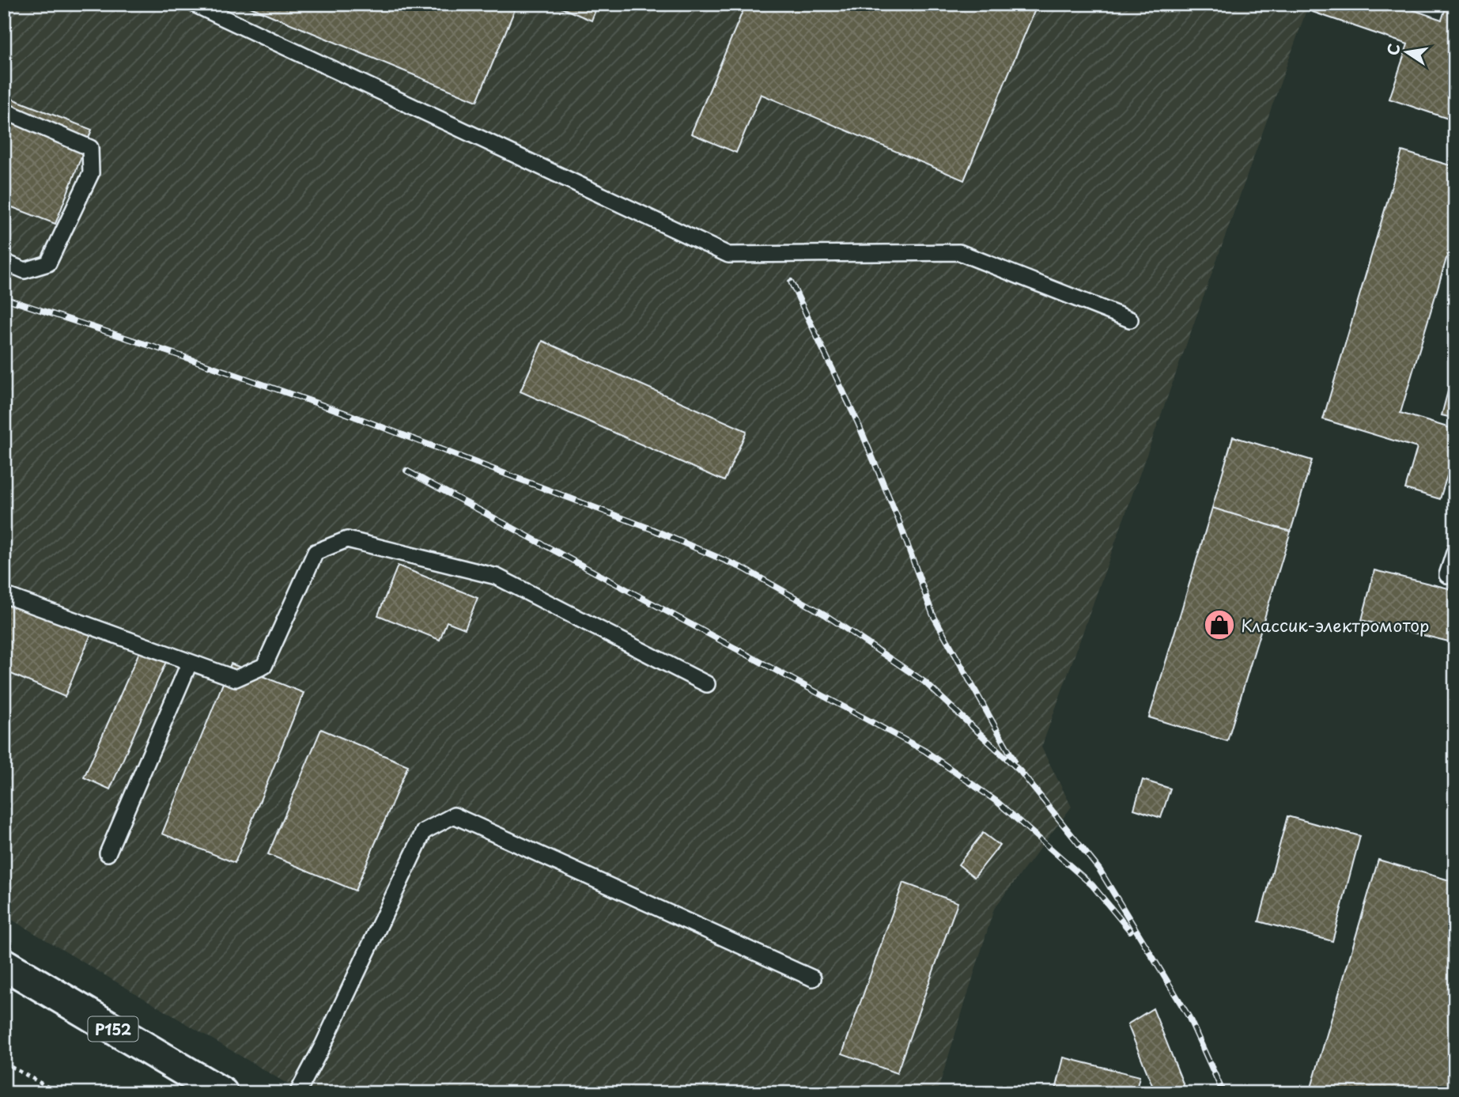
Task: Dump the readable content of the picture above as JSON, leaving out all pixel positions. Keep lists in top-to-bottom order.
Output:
{
  "streets": {
    "main road": ["Р152"]
  },
  "places": {
    "shop": ["Классик-электромотор"]
  },
  "north": "left"
}
